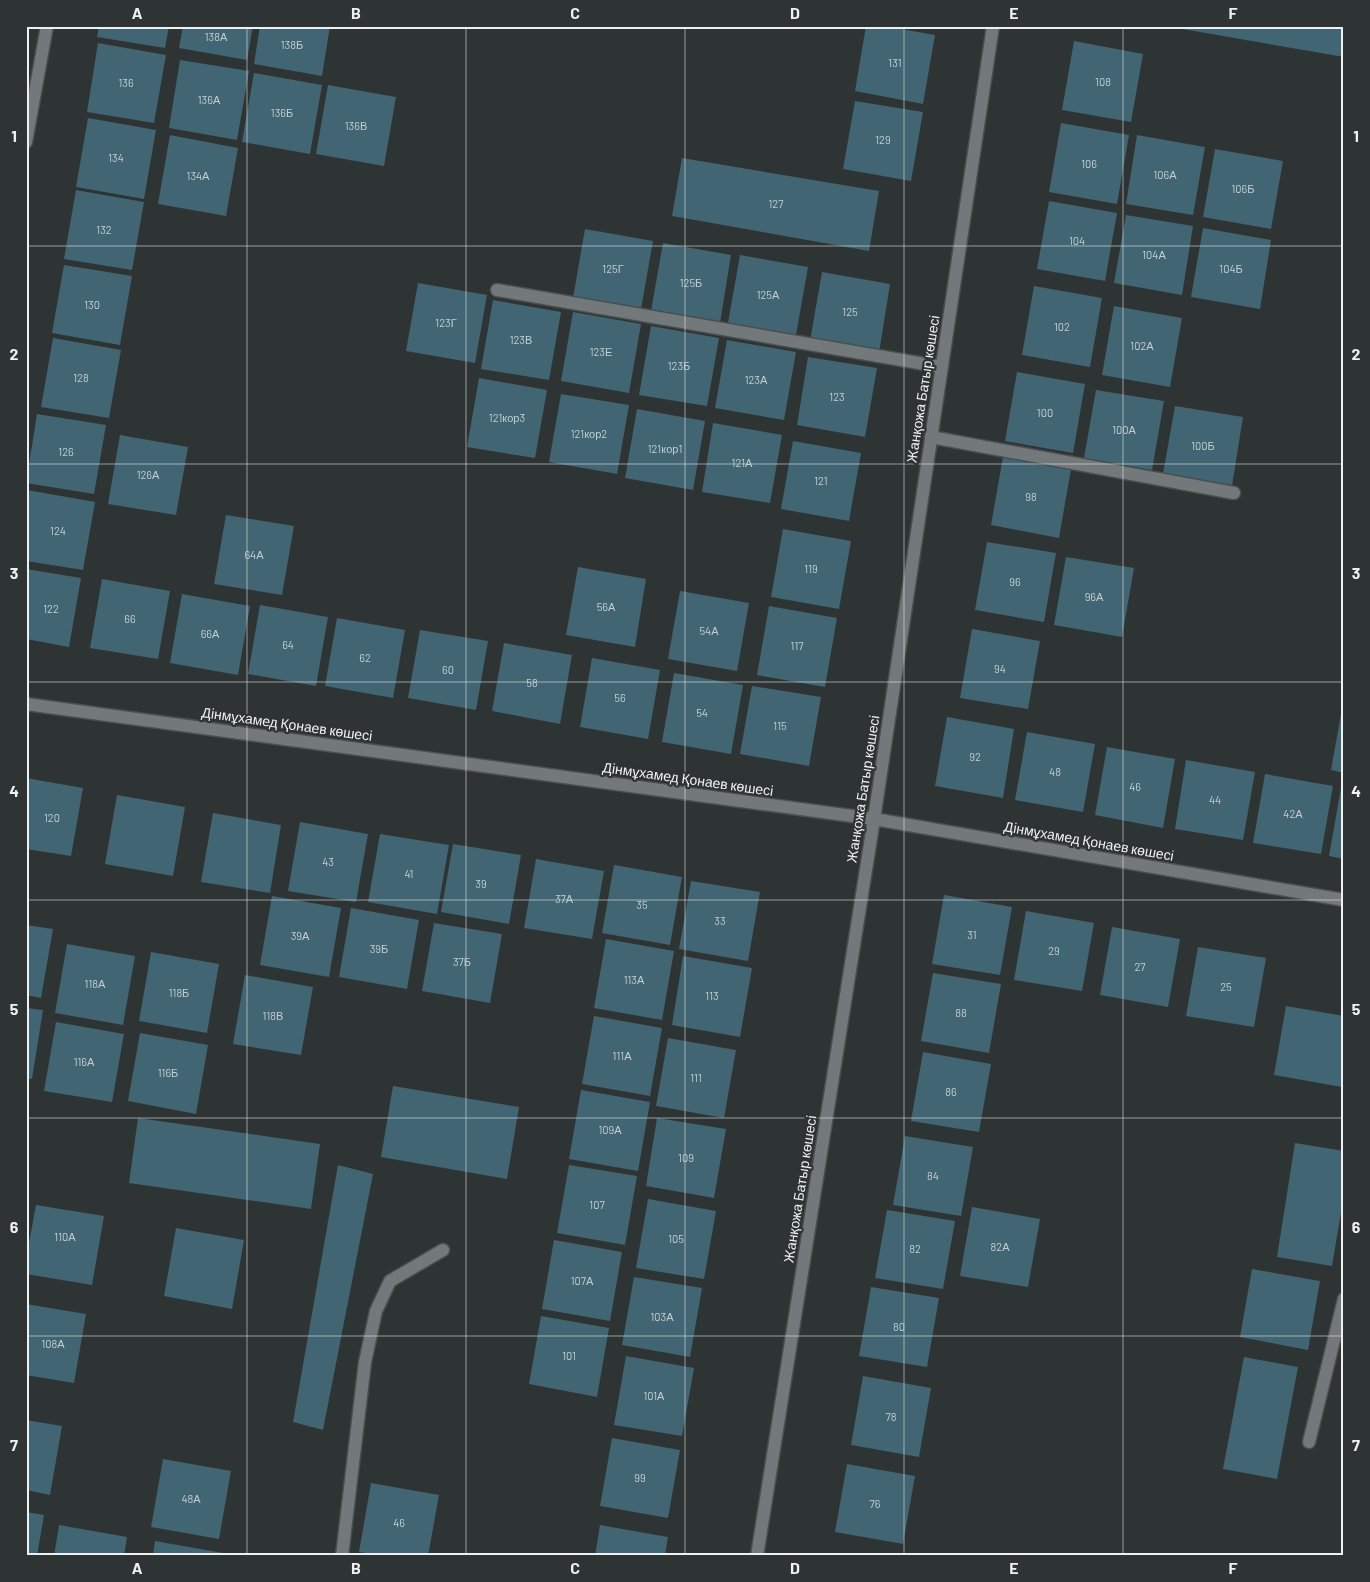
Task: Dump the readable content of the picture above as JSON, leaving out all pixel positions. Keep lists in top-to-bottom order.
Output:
{
  "streets": {
    "street": ["Жанқожа Батыр көшесі", "Дінмұхамед Қонаев көшесі"]
  },
  "crossings": [
    ["Жанқожа Батыр көшесі", "Дінмұхамед Қонаев көшесі"]
  ],
  "house_numbers": [
    "138А",
    "138Б",
    "131",
    "108",
    "136",
    "136А",
    "136Б",
    "136В",
    "129",
    "134",
    "106",
    "106А",
    "134А",
    "106Б",
    "127",
    "132",
    "104",
    "104А",
    "125Г",
    "104Б",
    "125Б",
    "125А",
    "130",
    "125",
    "123Г",
    "102",
    "123В",
    "102А",
    "123Е",
    "123Б",
    "128",
    "123А",
    "123",
    "100",
    "121кор3",
    "100А",
    "121кор2",
    "100Б",
    "121кор1",
    "126",
    "121А",
    "126А",
    "121",
    "98",
    "124",
    "64А",
    "119",
    "96",
    "96А",
    "56А",
    "122",
    "66",
    "54А",
    "66А",
    "64",
    "117",
    "62",
    "94",
    "60",
    "58",
    "56",
    "54",
    "115",
    "92",
    "48",
    "46",
    "44",
    "42А",
    "120",
    "43",
    "41",
    "39",
    "37А",
    "35",
    "33",
    "31",
    "39А",
    "39Б",
    "29",
    "37Б",
    "27",
    "113А",
    "118А",
    "25",
    "118Б",
    "113",
    "88",
    "118В",
    "111А",
    "116А",
    "116Б",
    "111",
    "86",
    "109А",
    "109",
    "84",
    "107",
    "110А",
    "105",
    "82А",
    "82",
    "107А",
    "103А",
    "80",
    "108А",
    "101",
    "101А",
    "78",
    "99",
    "48А",
    "76",
    "46"
  ],
  "grid": {
    "columns": [
      "A",
      "B",
      "C",
      "D",
      "E",
      "F"
    ],
    "rows": [
      "1",
      "2",
      "3",
      "4",
      "5",
      "6",
      "7"
    ]
  }
}
